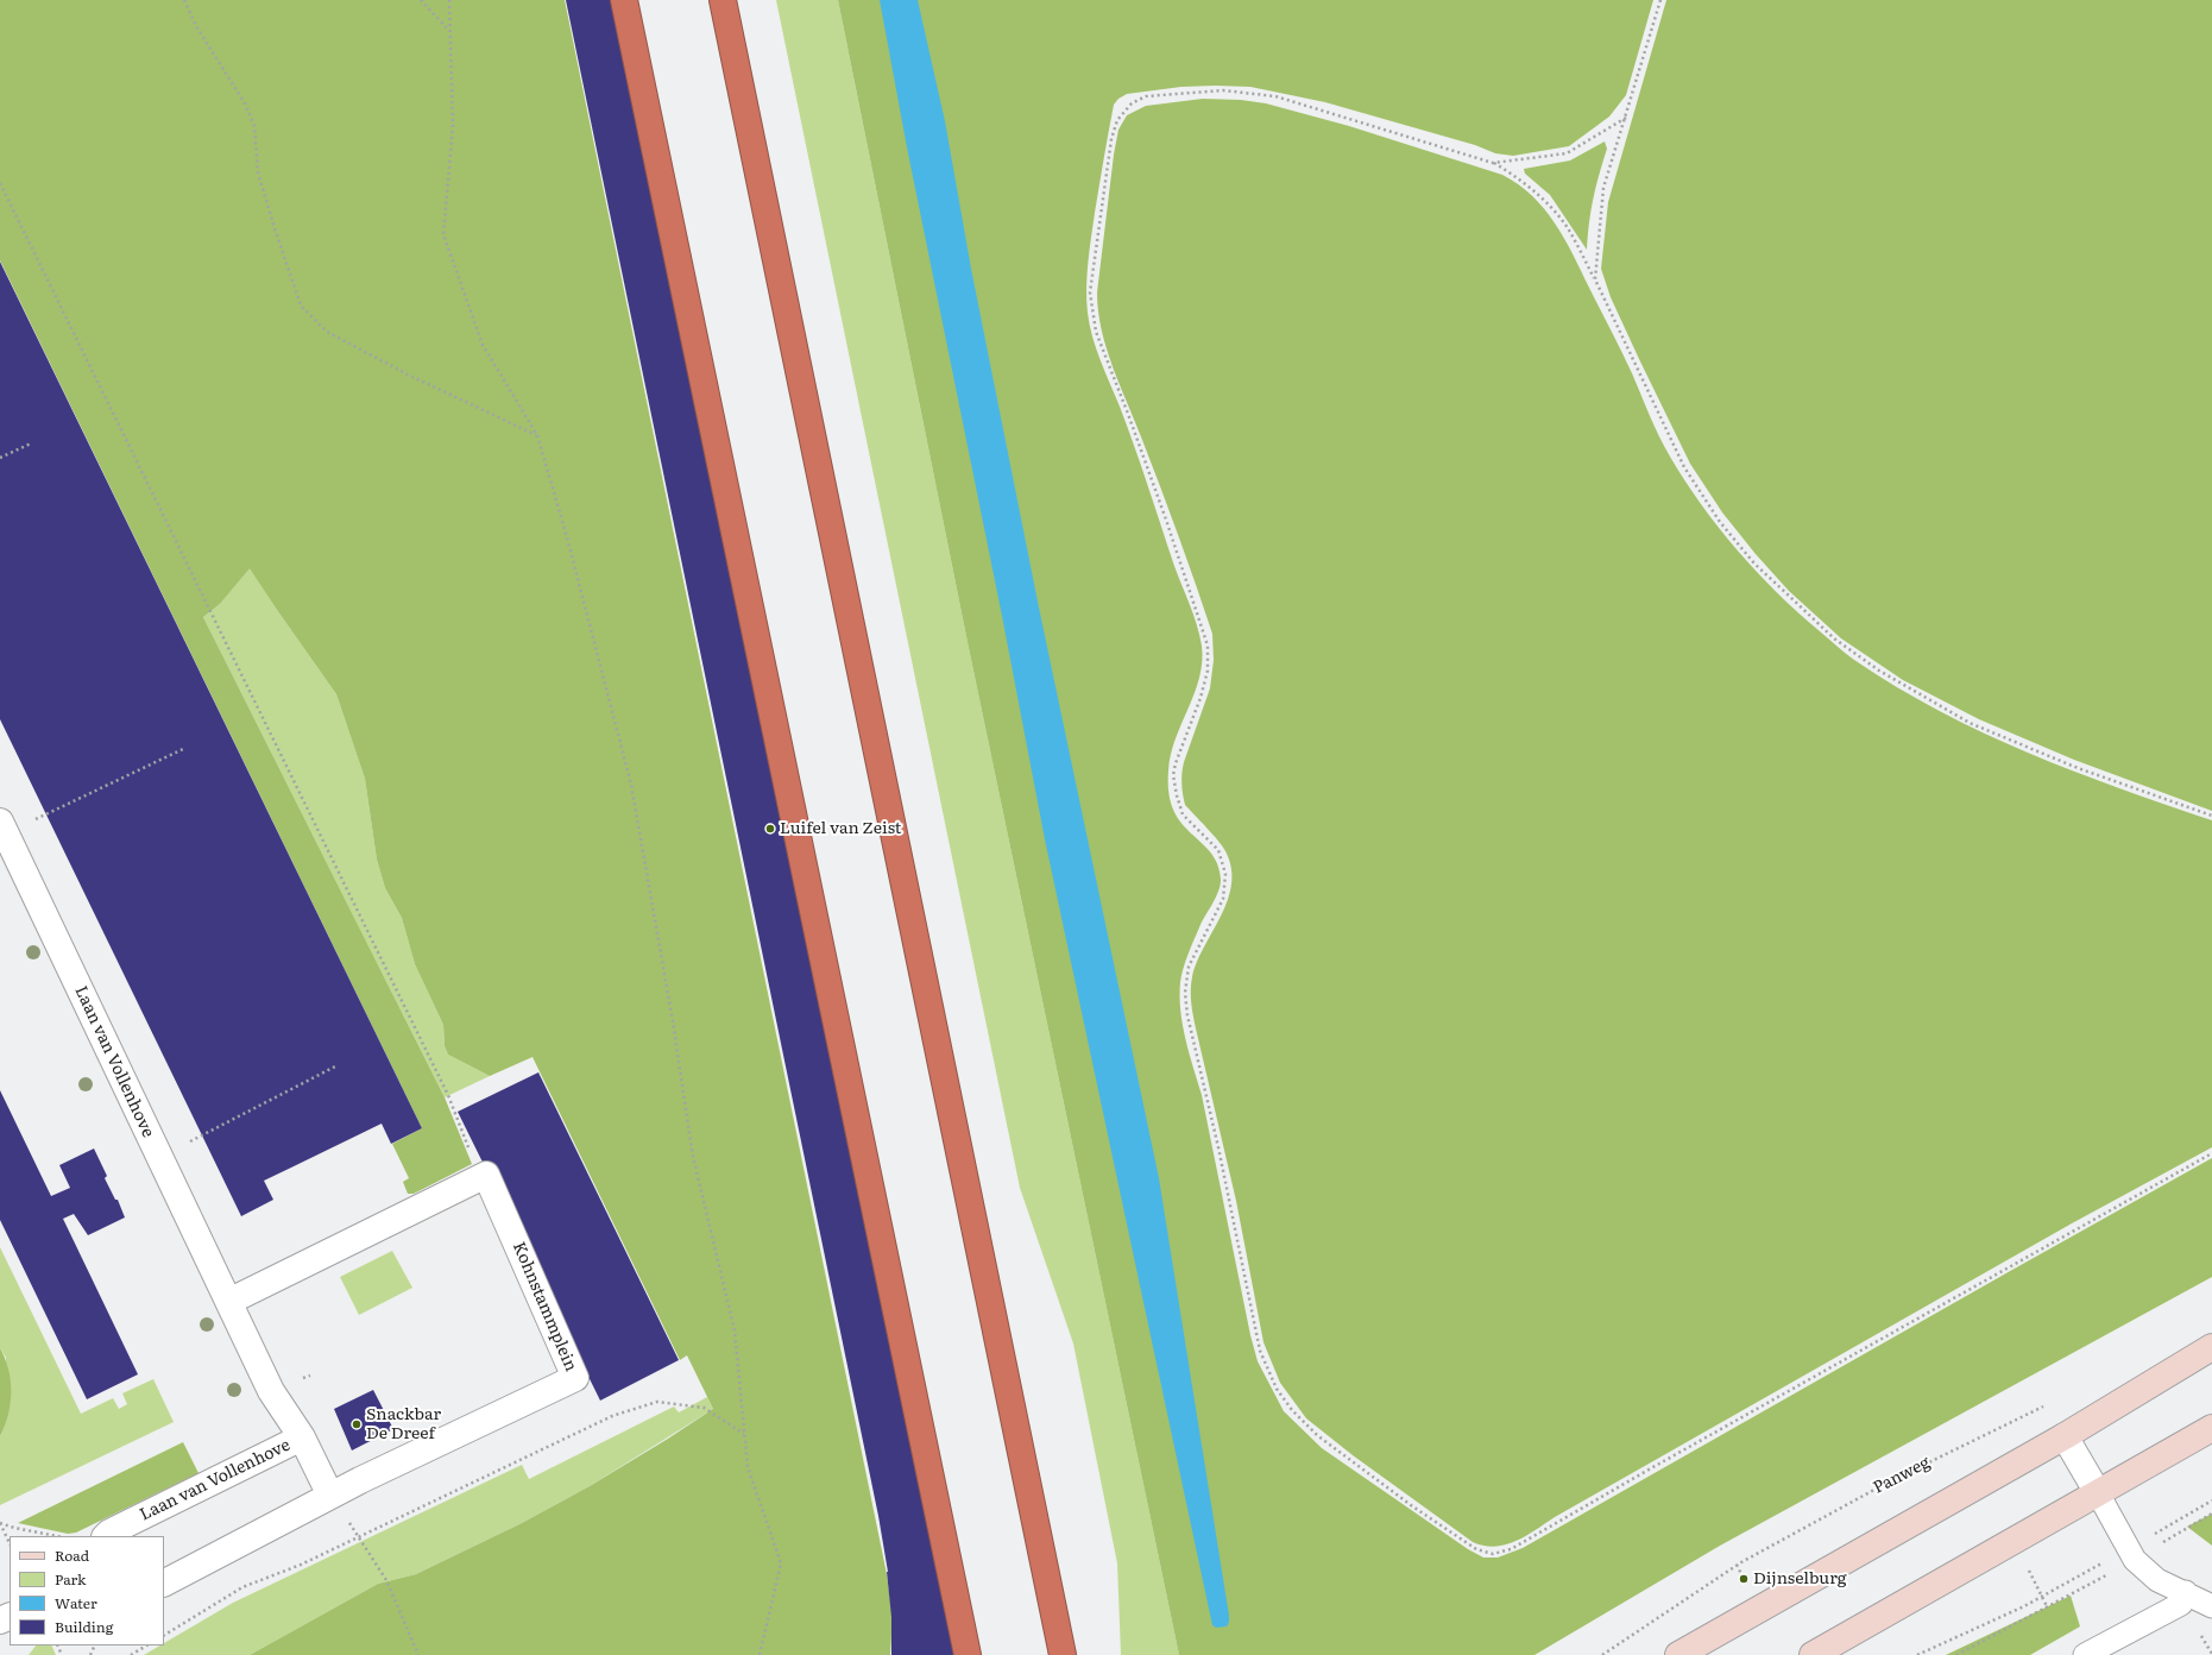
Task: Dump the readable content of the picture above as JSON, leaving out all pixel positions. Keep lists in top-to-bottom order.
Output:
{
  "streets": {
    "street": ["Laan van Vollenhove", "Kohnstammplein"],
    "path": ["Panweg"]
  },
  "crossings": [
    ["Laan van Vollenhove", "Kohnstammplein"]
  ],
  "places": ["Luifel van Zeist", "Snackbar De Dreef", "Dijnselburg"],
  "legend": [
    "Road",
    "Park",
    "Water",
    "Building"
  ]
}
